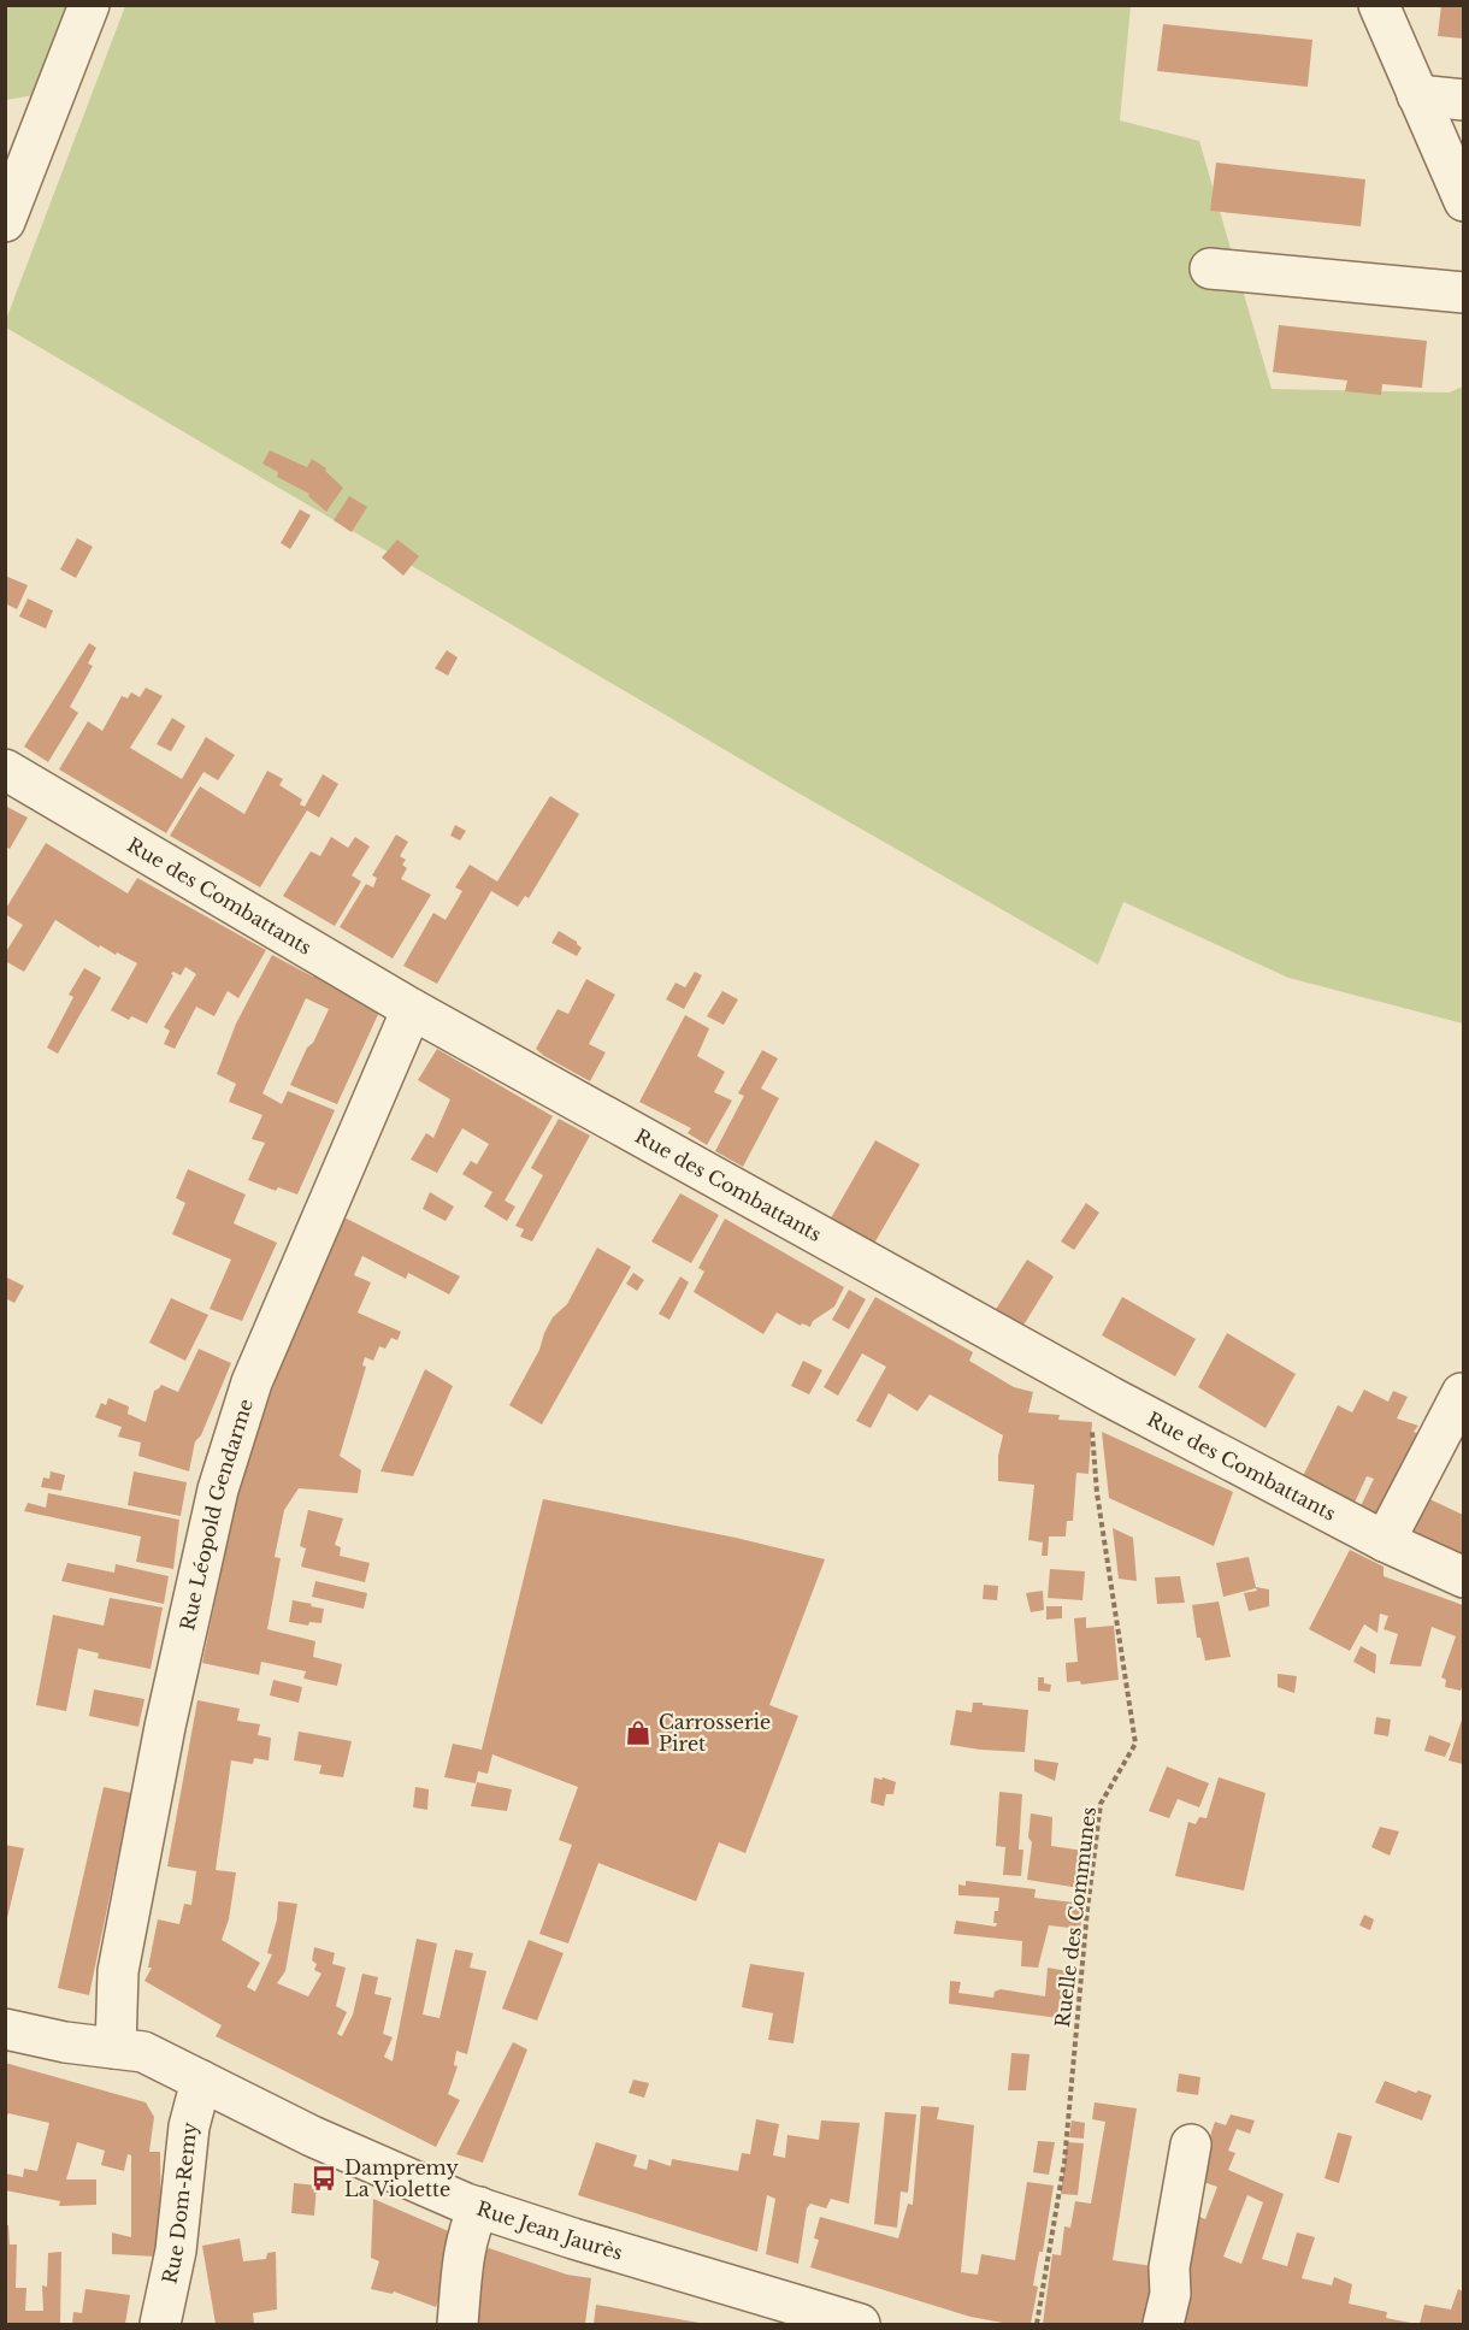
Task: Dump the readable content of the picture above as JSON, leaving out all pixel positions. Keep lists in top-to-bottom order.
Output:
{
  "streets": {
    "street": [
      "Rue des Combattants",
      "Rue Léopold Gendarme",
      "Rue Dom-Remy",
      "Rue Jean Jaurès"
    ],
    "path": ["Ruelle des Communes"]
  },
  "crossings": [
    ["Rue des Combattants", "Rue Léopold Gendarme"],
    ["Rue des Combattants", "Ruelle des Communes"],
    ["Rue Léopold Gendarme", "Rue Jean Jaurès"],
    ["Rue Dom-Remy", "Rue Jean Jaurès"]
  ],
  "places": {
    "shop": ["Carrosserie Piret"],
    "bus stop": ["Dampremy La Violette"]
  }
}
